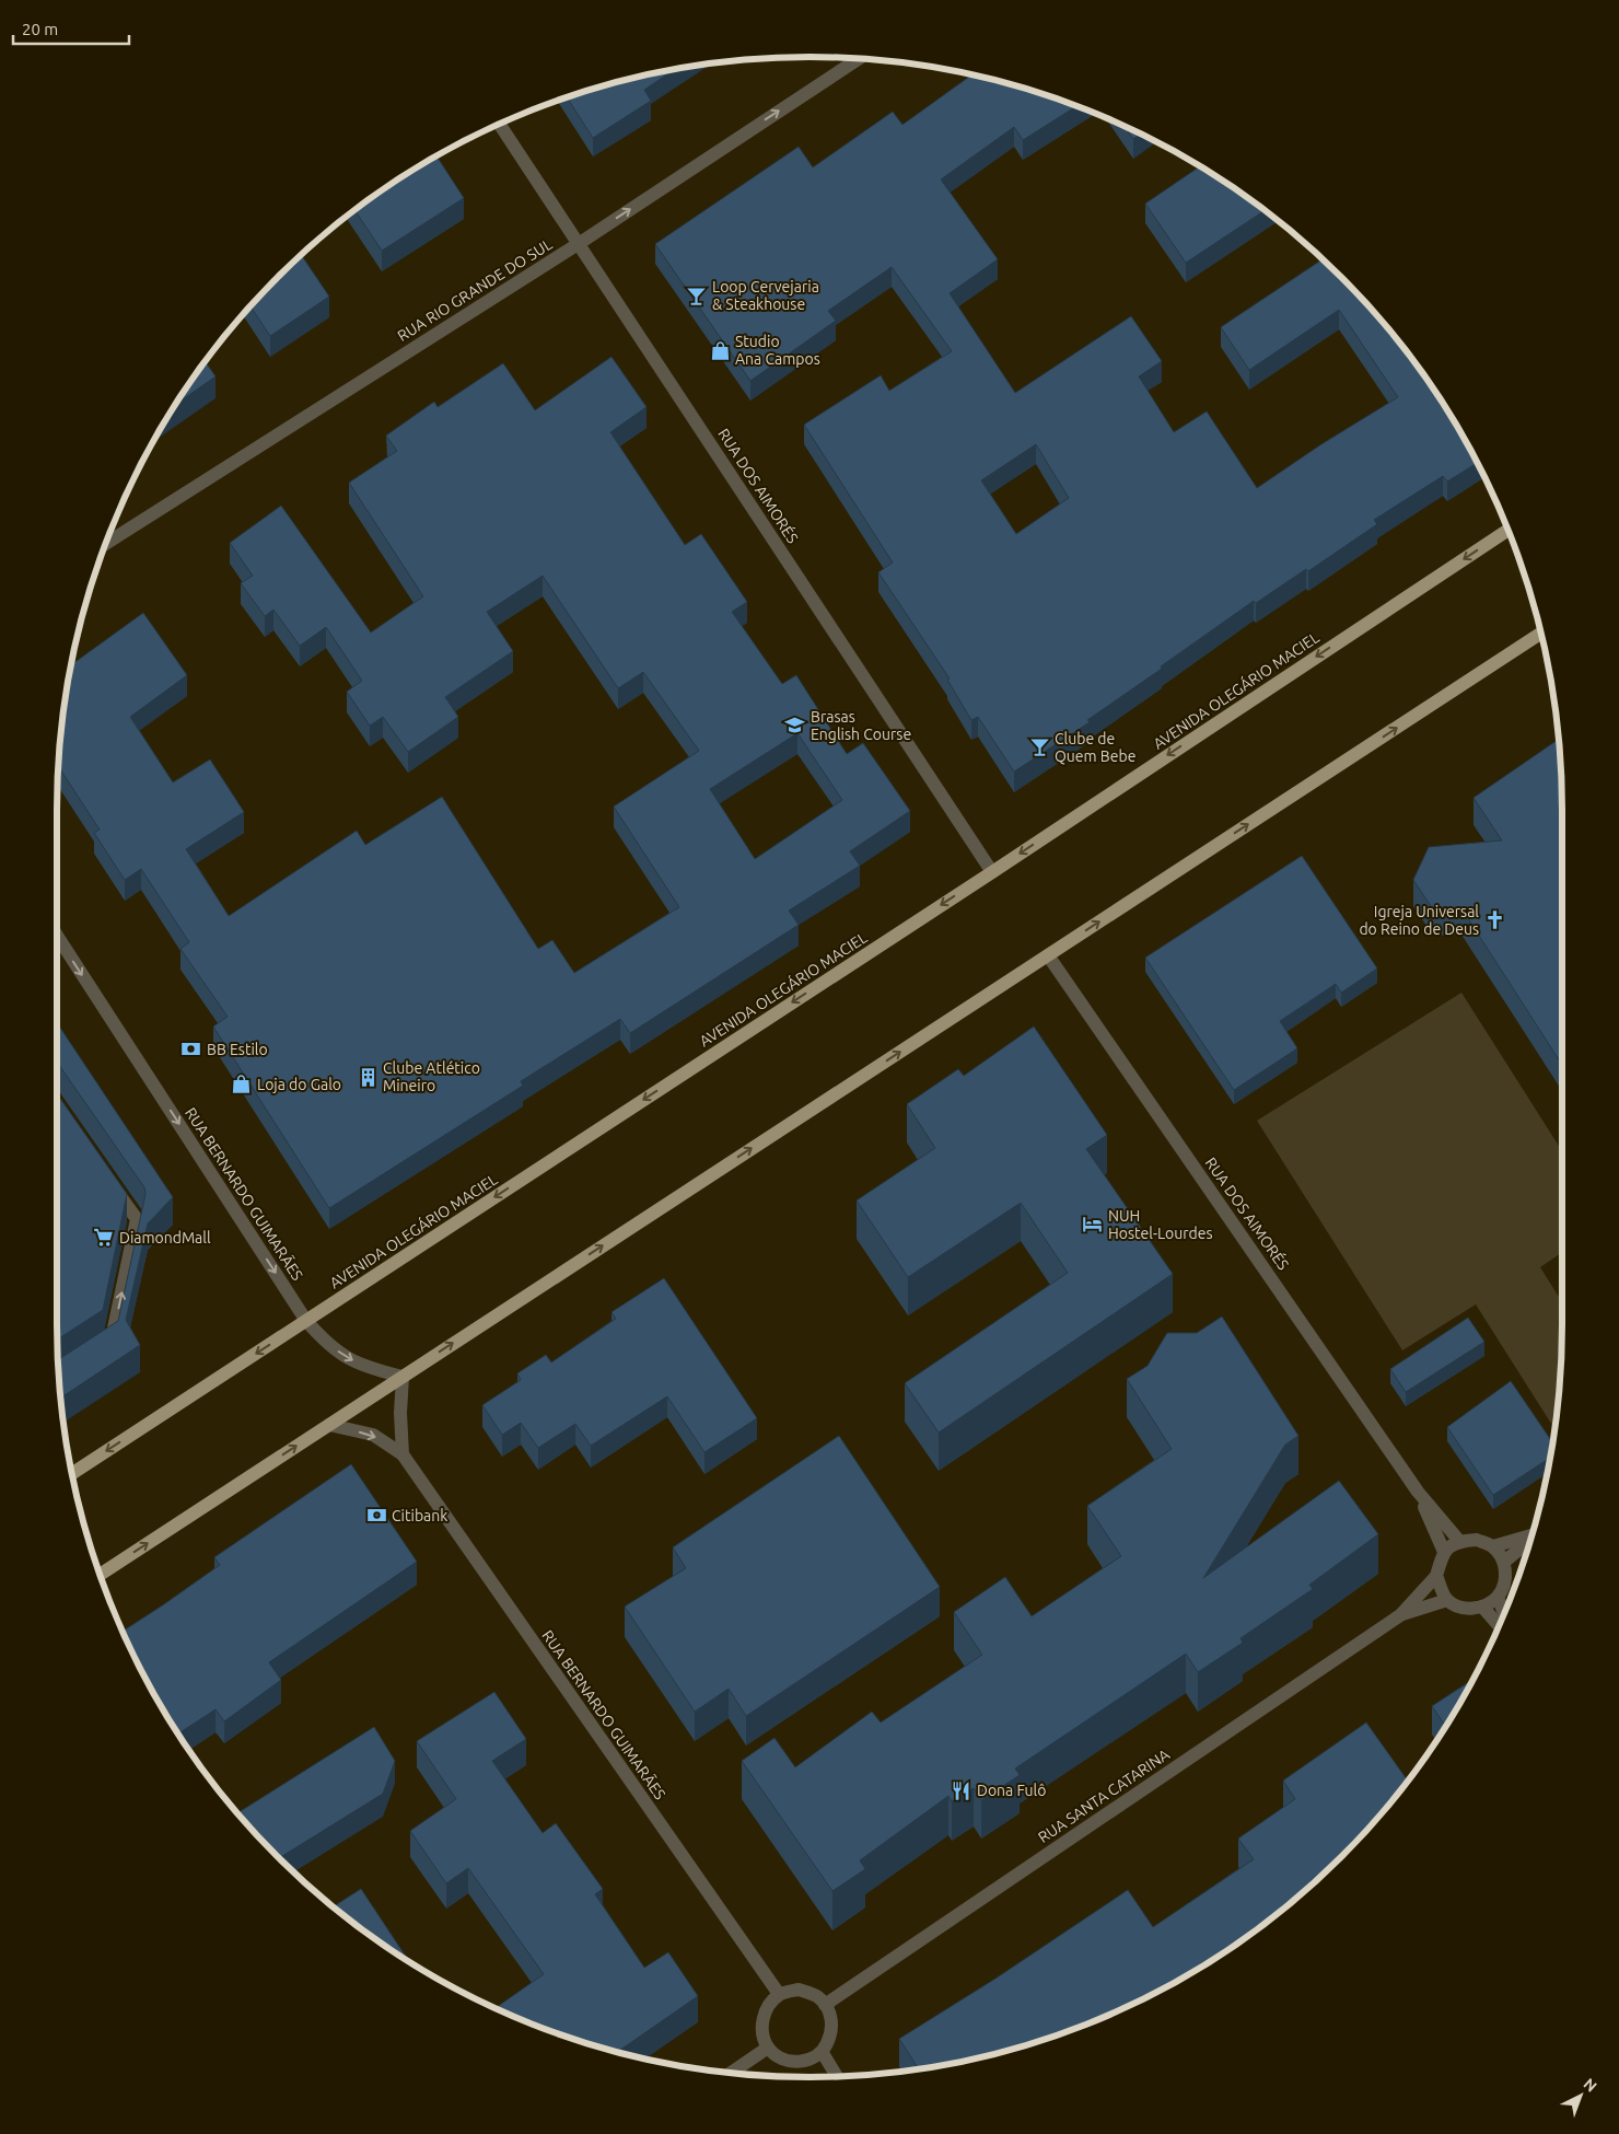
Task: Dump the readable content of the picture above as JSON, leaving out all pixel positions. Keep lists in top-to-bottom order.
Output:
{
  "streets": {
    "main road": ["AVENIDA OLEGÁRIO MACIEL"],
    "street": [
      "RUA RIO GRANDE DO SUL",
      "RUA DOS AIMORÉS",
      "RUA BERNARDO GUIMARÃES",
      "RUA SANTA CATARINA"
    ]
  },
  "crossings": [
    ["RUA RIO GRANDE DO SUL", "RUA DOS AIMORÉS"],
    ["RUA DOS AIMORÉS", "AVENIDA OLEGÁRIO MACIEL"],
    ["RUA DOS AIMORÉS", "RUA SANTA CATARINA"],
    ["AVENIDA OLEGÁRIO MACIEL", "RUA BERNARDO GUIMARÃES"],
    ["RUA BERNARDO GUIMARÃES", "RUA SANTA CATARINA"]
  ],
  "one_way": ["RUA RIO GRANDE DO SUL", "RUA BERNARDO GUIMARÃES"],
  "places": {
    "bar": ["Loop Cervejaria & Steakhouse", "Clube de Quem Bebe"],
    "shop": ["Studio Ana Campos", "Loja do Galo"],
    "school or university": ["Brasas English Course"],
    "church": ["Igreja Universal do Reino de Deus"],
    "bank": ["BB Estilo", "Citibank"],
    "building": ["Clube Atlético Mineiro"],
    "hotel": ["NUH Hostel-Lourdes"],
    "supermarket": ["DiamondMall"],
    "restaurant": ["Dona Fulô"]
  },
  "scale_bar": "20 m",
  "north": "top right"
}
